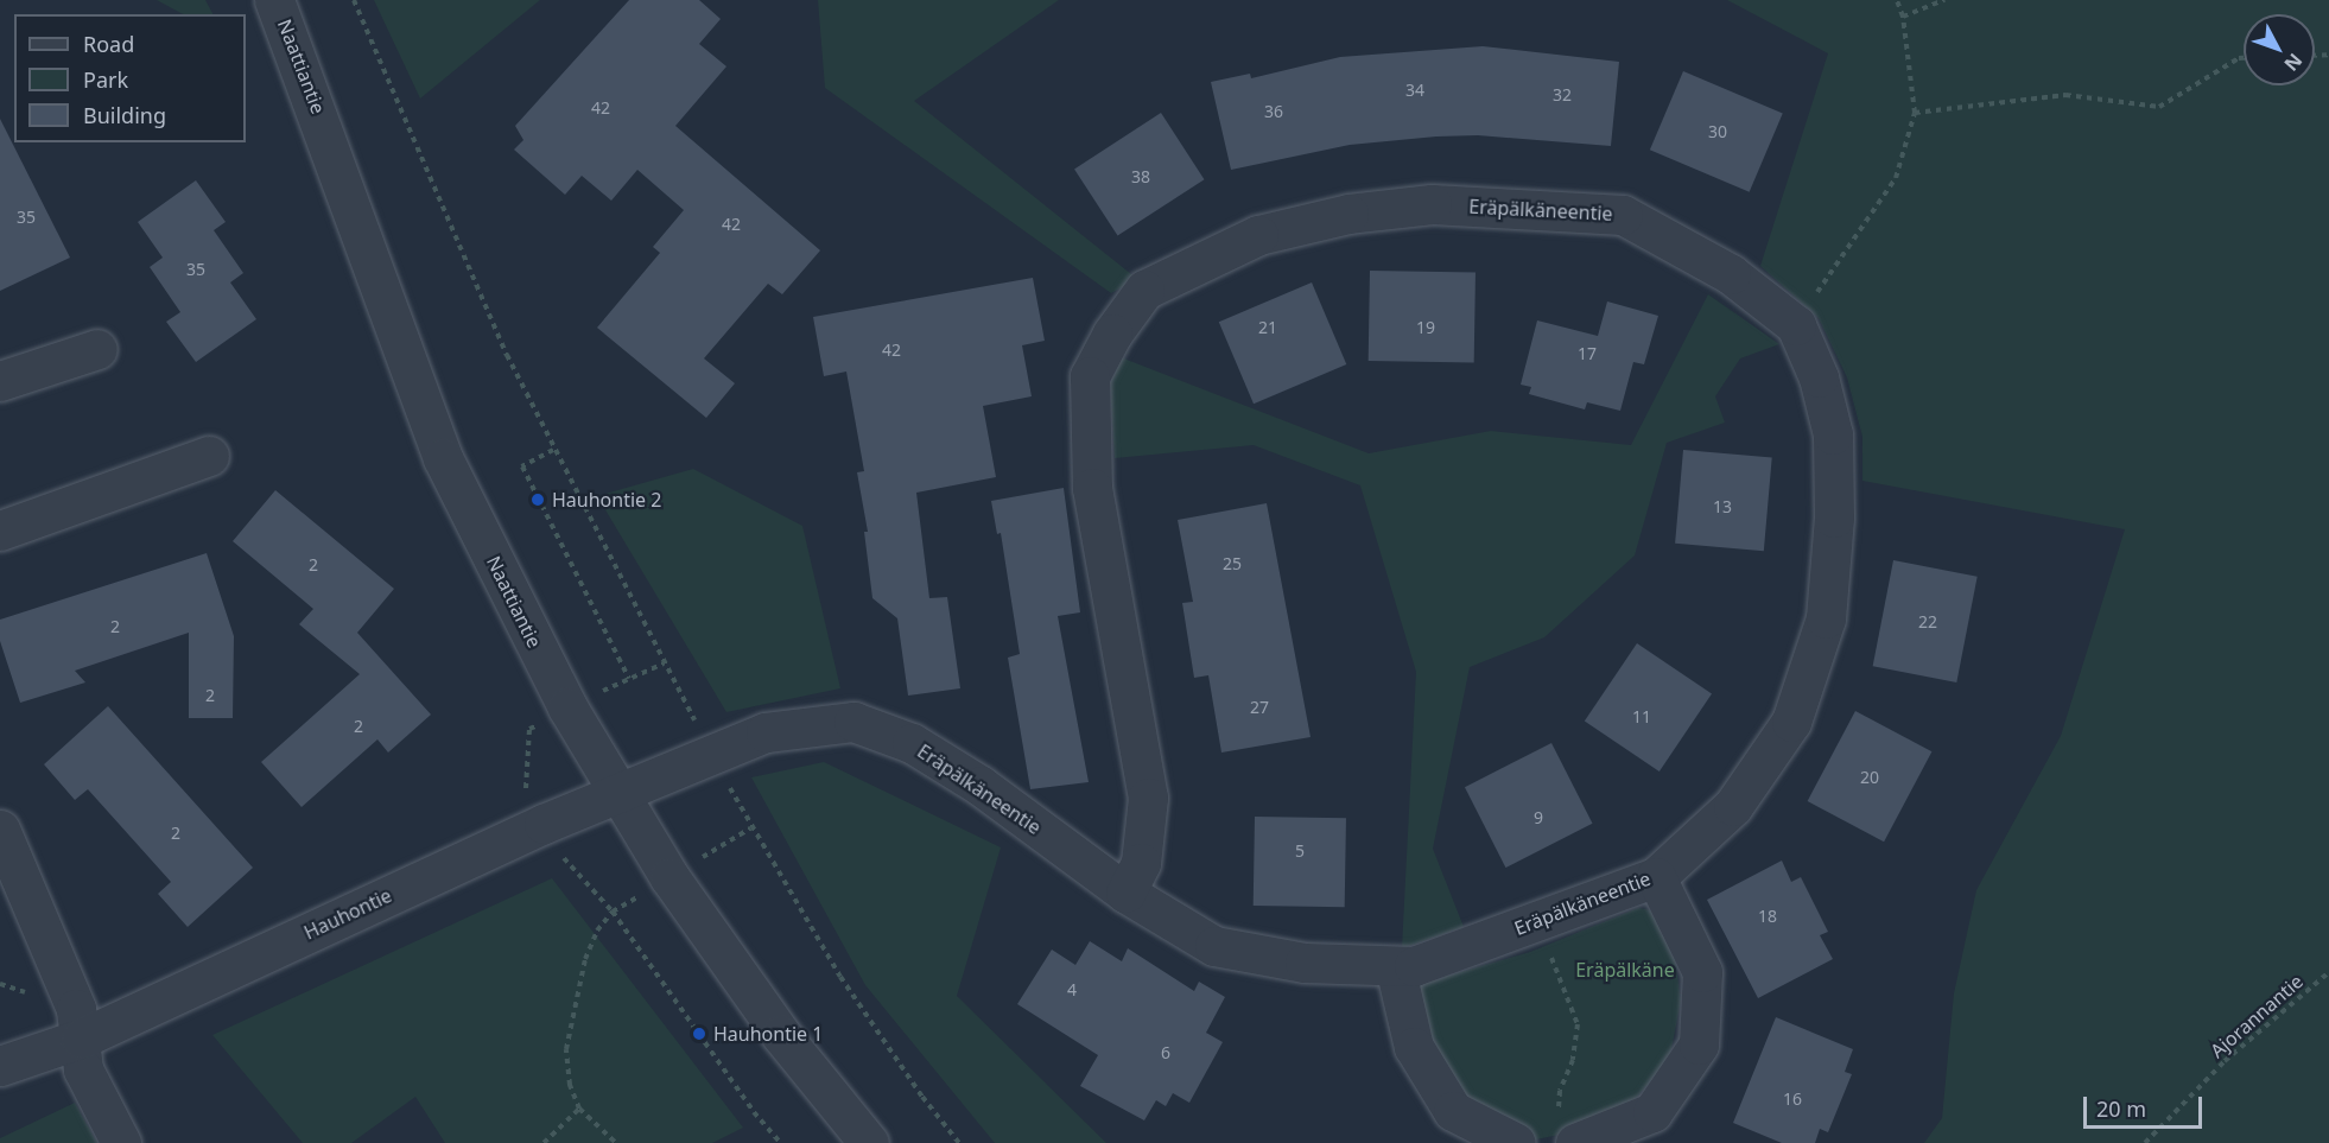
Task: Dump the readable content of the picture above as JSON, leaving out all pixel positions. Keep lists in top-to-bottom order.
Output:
{
  "streets": {
    "street": ["Naattiantie", "Eräpälkäneentie", "Hauhontie"],
    "path": ["Ajorannantie"]
  },
  "crossings": [
    ["Naattiantie", "Eräpälkäneentie"],
    ["Naattiantie", "Hauhontie"],
    ["Eräpälkäneentie", "Hauhontie"]
  ],
  "parks": ["Eräpälkäne"],
  "places": ["Hauhontie 2", "Hauhontie 1"],
  "house_numbers": [
    "34",
    "32",
    "42",
    "36",
    "30",
    "38",
    "35",
    "42",
    "35",
    "21",
    "19",
    "42",
    "17",
    "13",
    "25",
    "2",
    "22",
    "2",
    "2",
    "27",
    "11",
    "2",
    "20",
    "9",
    "2",
    "5",
    "18",
    "4",
    "6",
    "16"
  ],
  "legend": ["Road", "Park", "Building"],
  "scale_bar": "20 m",
  "north": "bottom right"
}
